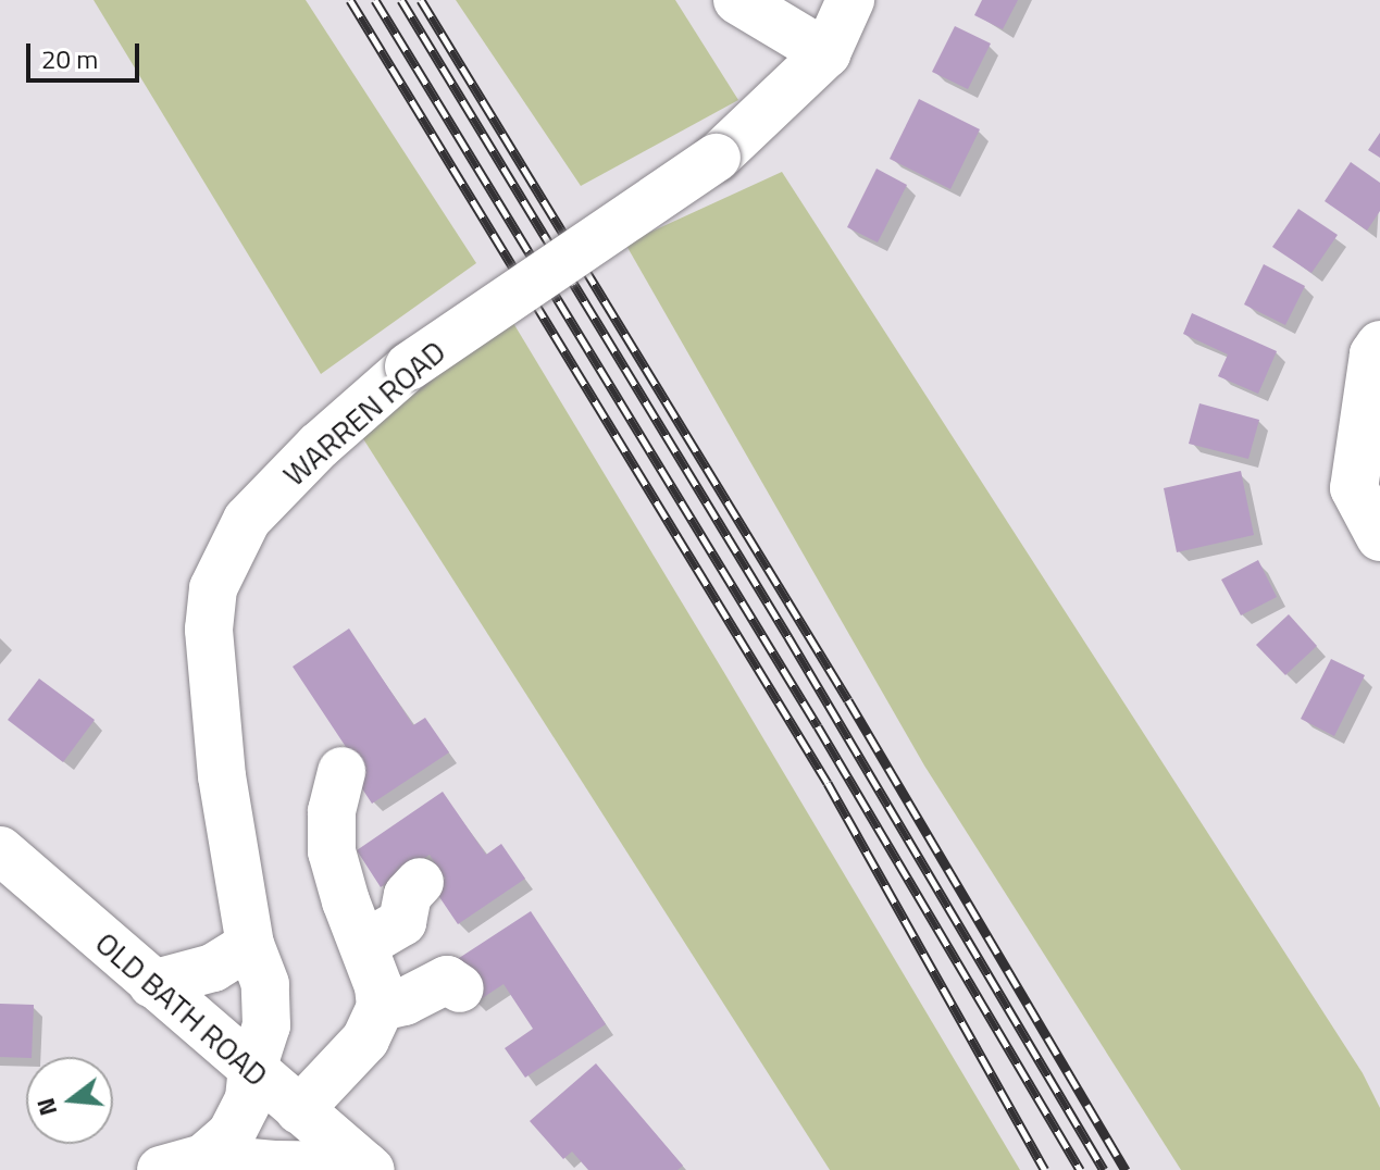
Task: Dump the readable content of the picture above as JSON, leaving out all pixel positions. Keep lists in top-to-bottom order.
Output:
{
  "streets": {
    "street": ["WARREN ROAD", "OLD BATH ROAD"]
  },
  "crossings": [
    ["WARREN ROAD", "OLD BATH ROAD"]
  ],
  "scale_bar": "20 m",
  "north": "left"
}
